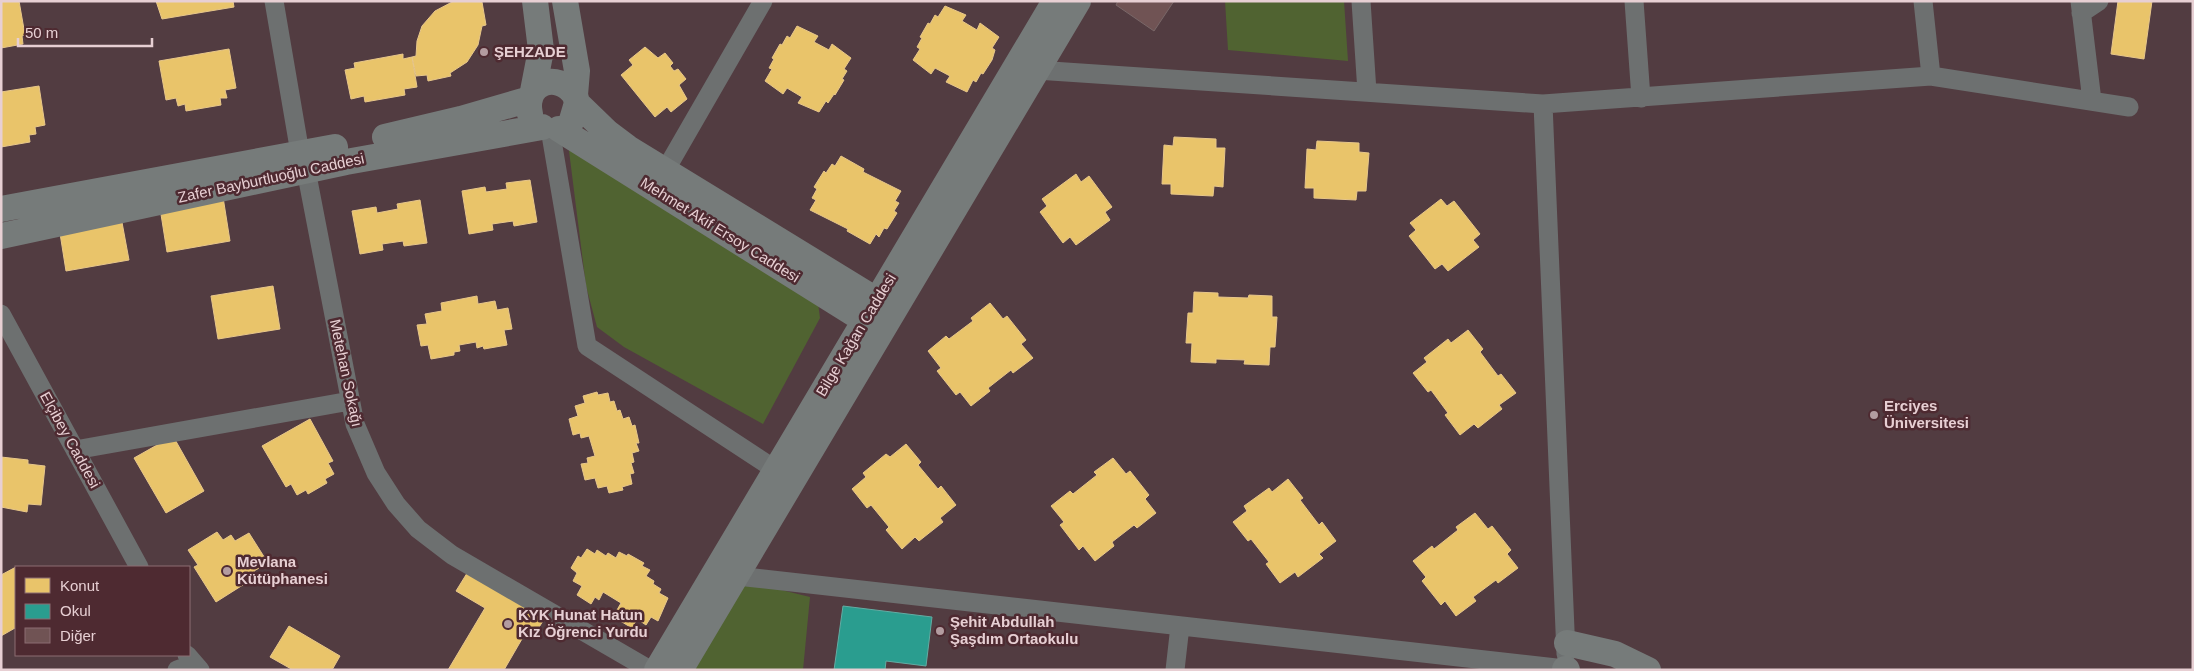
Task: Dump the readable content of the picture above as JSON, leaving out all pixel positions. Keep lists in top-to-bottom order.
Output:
{
  "streets": {
    "street": [
      "Zafer Bayburtluoğlu Caddesi",
      "Mehmet Akif Ersoy Caddesi",
      "Bilge Kağan Caddesi",
      "Metehan Sokağı",
      "Elçibey Caddesi"
    ]
  },
  "crossings": [
    ["Zafer Bayburtluoğlu Caddesi", "Mehmet Akif Ersoy Caddesi"],
    ["Zafer Bayburtluoğlu Caddesi", "Metehan Sokağı"],
    ["Mehmet Akif Ersoy Caddesi", "Bilge Kağan Caddesi"]
  ],
  "places": [
    "ŞEHZADE",
    "Erciyes Üniversitesi",
    "Mevlana Kütüphanesi",
    "KYK Hunat Hatun Kız Öğrenci Yurdu",
    "Şehit Abdullah Şaşdım Ortaokulu"
  ],
  "legend": ["Konut", "Okul", "Diğer"],
  "scale_bar": "50 m"
}
